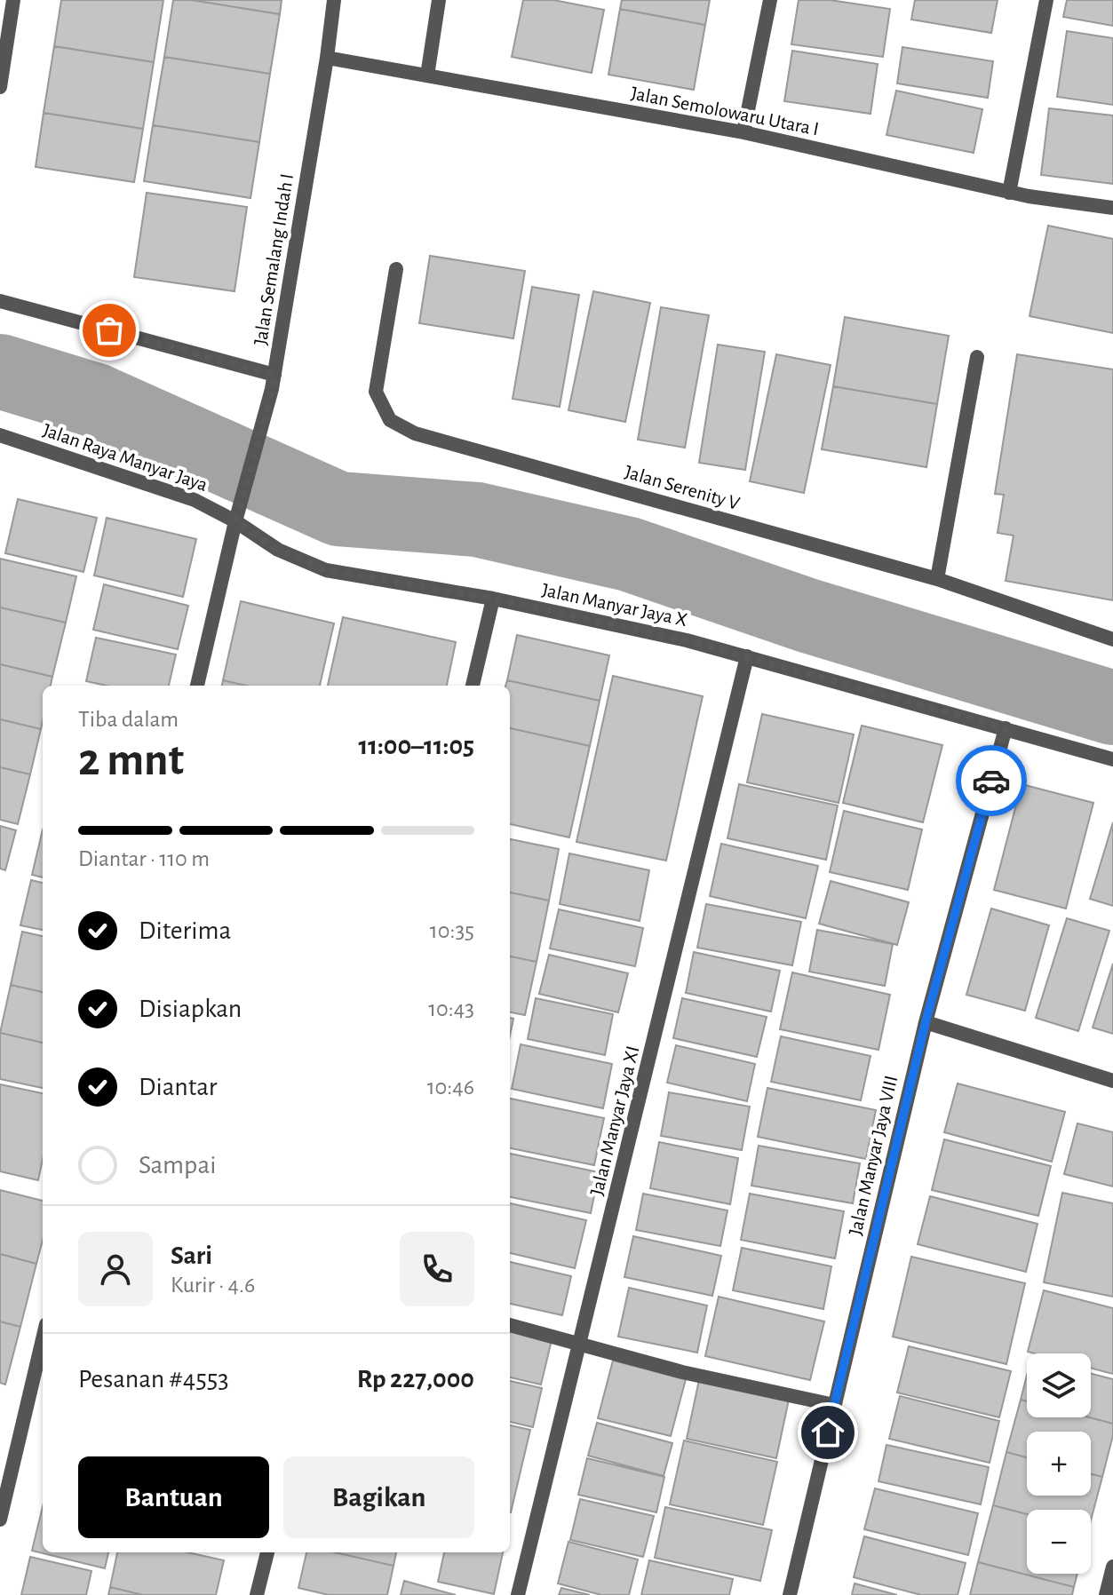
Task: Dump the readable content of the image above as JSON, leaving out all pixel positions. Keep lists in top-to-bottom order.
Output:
{
  "streets": {
    "street": [
      "Jalan Semolowaru Utara I",
      "Jalan Semalang Indah I",
      "Jalan Raya Manyar Jaya",
      "Jalan Serenity V",
      "Jalan Manyar Jaya X",
      "Jalan Manyar Jaya XI",
      "Jalan Manyar Jaya VIII"
    ]
  },
  "crossings": [
    ["Jalan Semolowaru Utara I", "Jalan Semalang Indah I"],
    ["Jalan Semalang Indah I", "Jalan Raya Manyar Jaya"],
    ["Jalan Semalang Indah I", "Jalan Manyar Jaya X"],
    ["Jalan Raya Manyar Jaya", "Jalan Manyar Jaya X"],
    ["Jalan Manyar Jaya X", "Jalan Manyar Jaya XI"],
    ["Jalan Manyar Jaya X", "Jalan Manyar Jaya VIII"]
  ],
  "page": {
    "heading": ["2 mnt", "Tiba dalam", "11:00–11:05"],
    "panel": [
      "Sari",
      "Kurir · 4.6",
      "Pesanan #4553",
      "Rp 227,000"
    ],
    "bar": "Diantar · 110 m",
    "list": [
      ["Diterima", "10:35"],
      ["Disiapkan", "10:43"],
      ["Diantar", "10:46"],
      "Sampai"
    ],
    "map_buttons": ["+", "−"],
    "buttons": ["Bantuan", "Bagikan"]
  }
}
